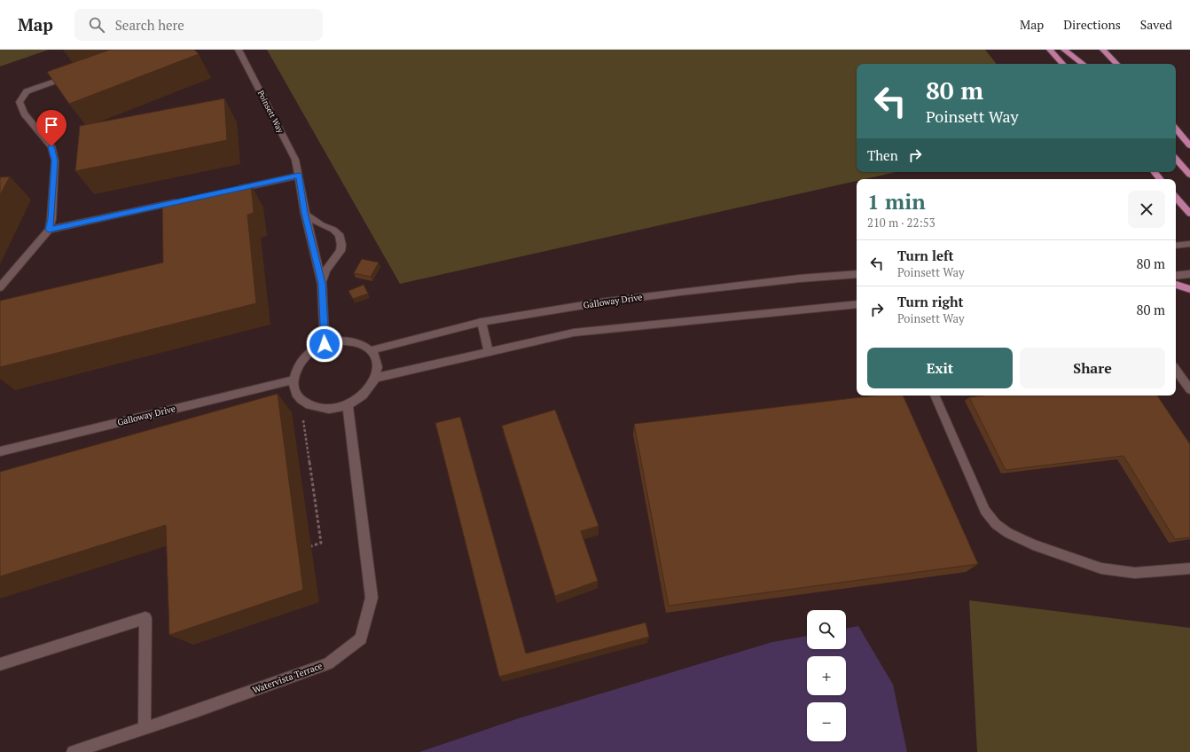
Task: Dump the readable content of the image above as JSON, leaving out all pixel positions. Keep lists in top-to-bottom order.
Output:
{
  "streets": {
    "street": ["Poinsett Way", "Galloway Drive", "Watervista Terrace"]
  },
  "crossings": [
    ["Poinsett Way", "Galloway Drive"],
    ["Poinsett Way", "Watervista Terrace"],
    ["Galloway Drive", "Watervista Terrace"]
  ],
  "page": {
    "header": "Map",
    "search": "Search here",
    "nav": ["Map", "Directions", "Saved"],
    "turn": ["80 m", "Poinsett Way"],
    "then": "Then",
    "heading": ["1 min", "210 m · 22:53"],
    "list": [
      {
        "name": "Turn left",
        "note": "Poinsett Way",
        "value": "80 m"
      },
      {
        "name": "Turn right",
        "note": "Poinsett Way",
        "value": "80 m"
      }
    ],
    "buttons": ["Exit", "Share"],
    "map_buttons": ["+", "−"]
  }
}
